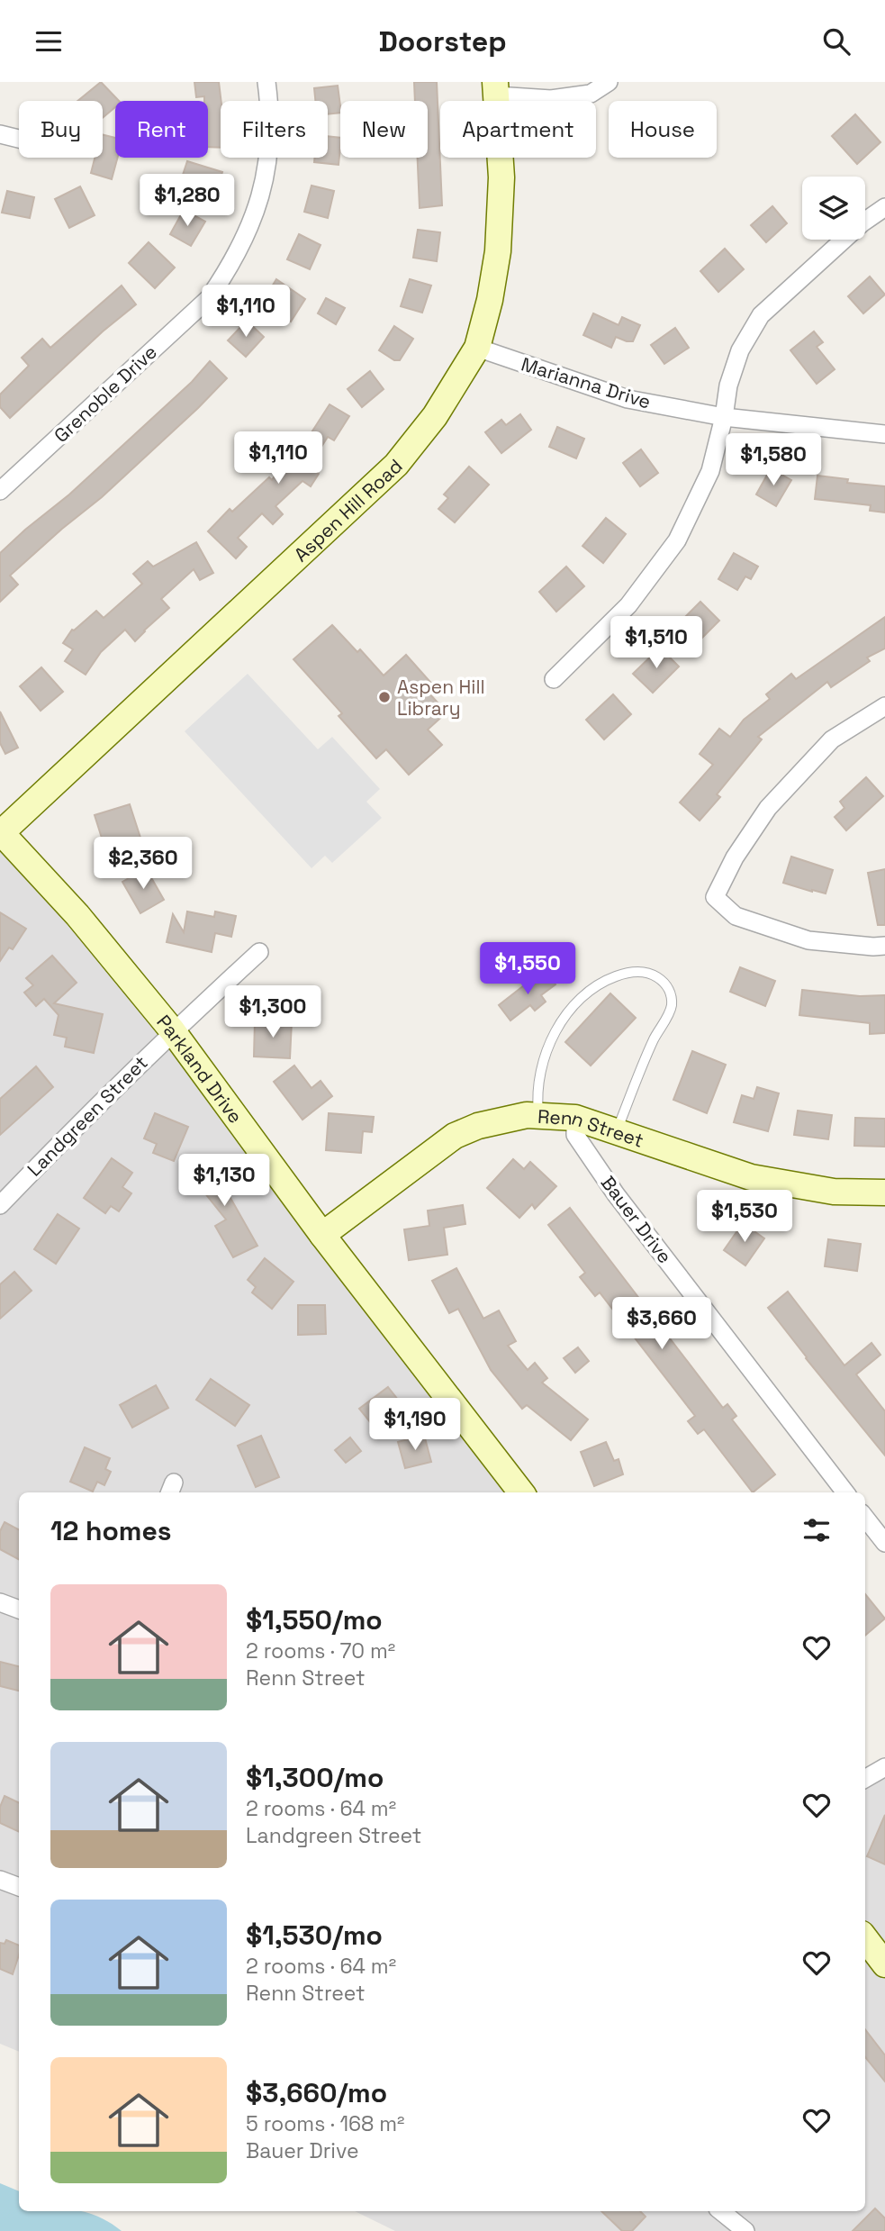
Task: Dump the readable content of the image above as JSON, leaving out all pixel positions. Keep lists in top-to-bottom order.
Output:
{
  "streets": {
    "street": [
      "Marianna Drive",
      "Grenoble Drive",
      "Aspen Hill Road",
      "Parkland Drive",
      "Landgreen Street",
      "Renn Street",
      "Bauer Drive"
    ]
  },
  "crossings": [
    ["Marianna Drive", "Aspen Hill Road"],
    ["Aspen Hill Road", "Parkland Drive"],
    ["Parkland Drive", "Landgreen Street"],
    ["Parkland Drive", "Renn Street"],
    ["Renn Street", "Bauer Drive"]
  ],
  "places": ["Aspen Hill Library"],
  "page": {
    "header": "Doorstep",
    "chip": [
      "Buy",
      "Rent",
      "Filters",
      "New",
      "Apartment",
      "House"
    ],
    "price": [
      "$1,280",
      "$1,110",
      "$1,110",
      "$1,580",
      "$1,510",
      "$2,360",
      "$1,550",
      "$1,300",
      "$1,130",
      "$1,530",
      "$3,660",
      "$1,190"
    ],
    "heading": "12 homes",
    "list": [
      {
        "name": "$1,550/mo",
        "note": "2 rooms · 70 m² · Renn Street"
      },
      {
        "name": "$1,300/mo",
        "note": "2 rooms · 64 m² · Landgreen Street"
      },
      {
        "name": "$1,530/mo",
        "note": "2 rooms · 64 m² · Renn Street"
      },
      {
        "name": "$3,660/mo",
        "note": "5 rooms · 168 m² · Bauer Drive"
      }
    ]
  }
}
